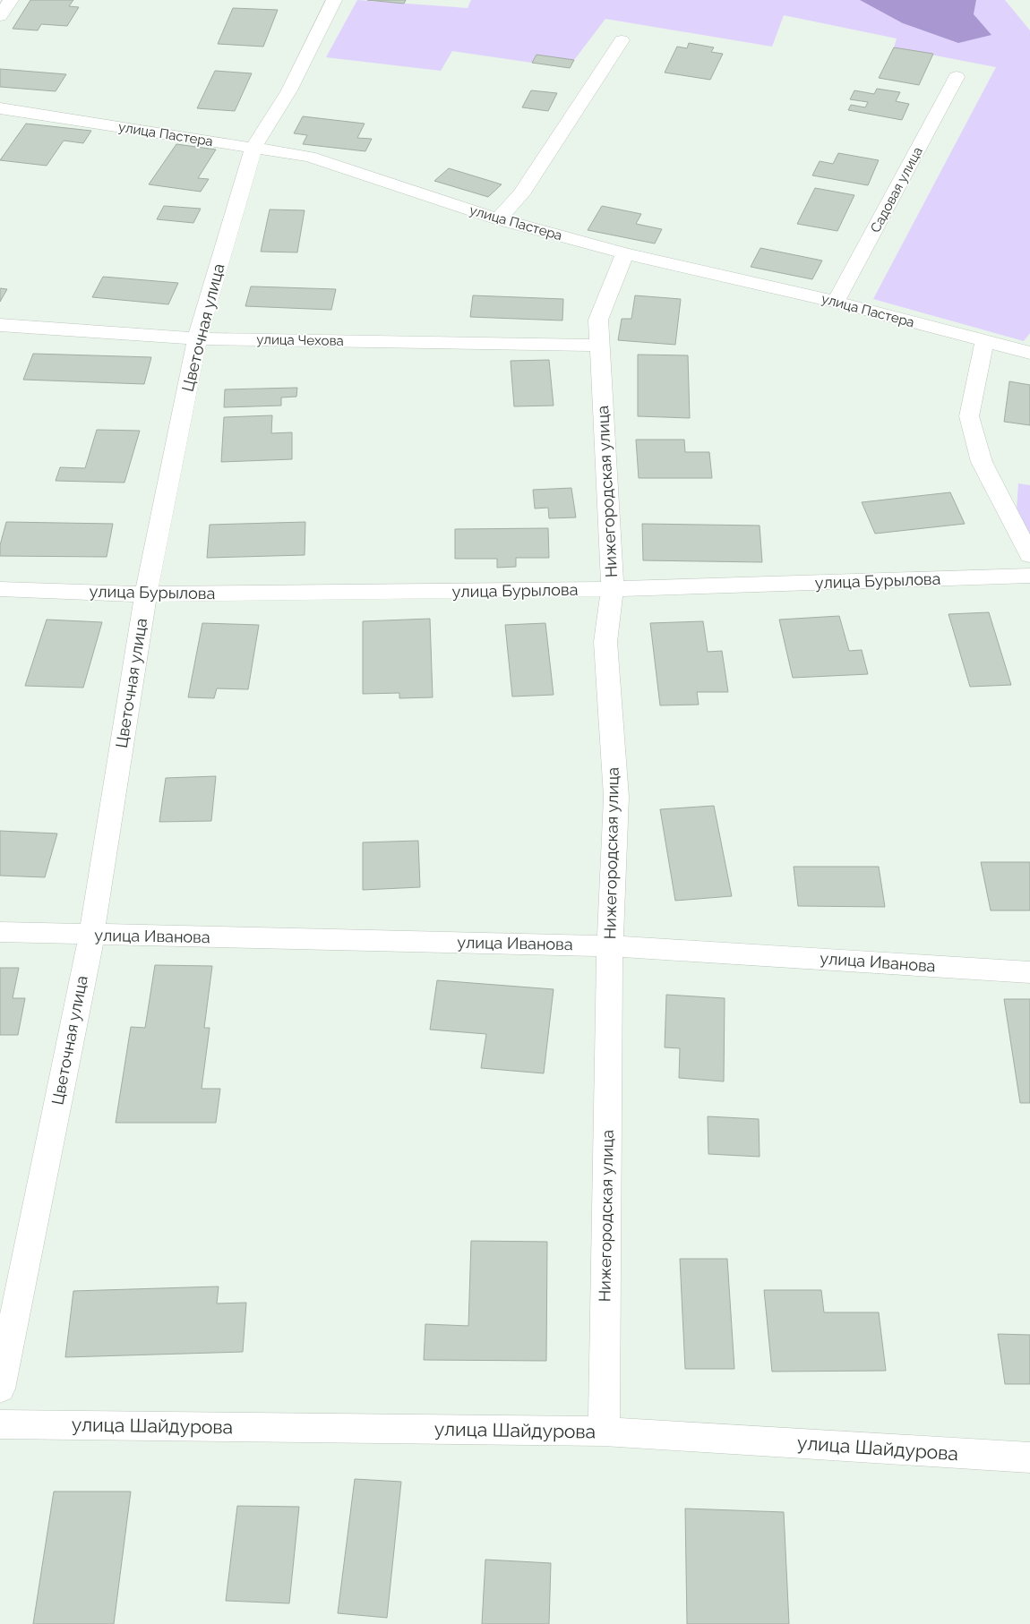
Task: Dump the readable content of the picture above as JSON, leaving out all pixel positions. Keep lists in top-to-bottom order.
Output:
{
  "streets": {
    "street": [
      "улица Пастера",
      "Садовая улица",
      "Цветочная улица",
      "улица Чехова",
      "Нижегородская улица",
      "улица Бурылова",
      "улица Иванова",
      "улица Шайдурова"
    ]
  },
  "crossings": [
    ["улица Пастера", "Садовая улица"],
    ["улица Пастера", "Цветочная улица"],
    ["улица Пастера", "Нижегородская улица"],
    ["Цветочная улица", "улица Чехова"],
    ["Цветочная улица", "улица Бурылова"],
    ["Цветочная улица", "улица Иванова"],
    ["улица Чехова", "Нижегородская улица"],
    ["Нижегородская улица", "улица Бурылова"],
    ["Нижегородская улица", "улица Иванова"],
    ["Нижегородская улица", "улица Шайдурова"]
  ]
}
